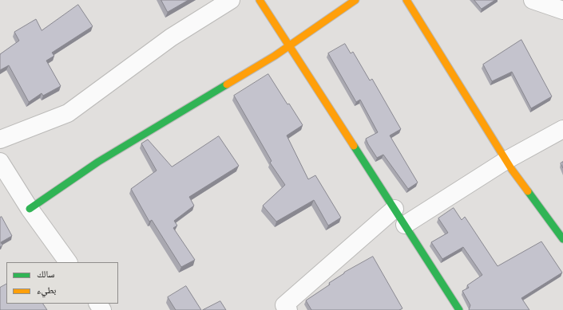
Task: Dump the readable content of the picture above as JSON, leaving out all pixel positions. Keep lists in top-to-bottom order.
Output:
{
  "legend": ["سالك", "بطيء"]
}
